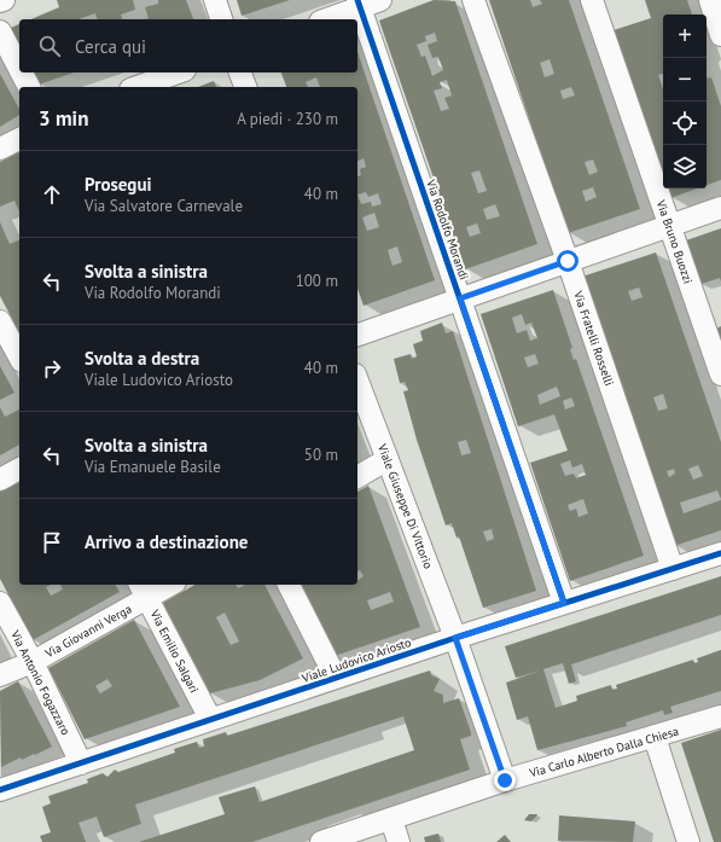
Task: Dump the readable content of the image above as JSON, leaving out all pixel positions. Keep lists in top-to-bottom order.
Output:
{
  "streets": {
    "street": [
      "Via Rodolfo Morandi",
      "Via Bruno Buozzi",
      "Via Fratelli Rosselli",
      "Viale Giuseppe Di Vittorio",
      "Via Giovanni Verga",
      "Via Emilio Salgari",
      "Viale Ludovico Ariosto",
      "Via Antonio Fogazzaro",
      "Via Carlo Alberto Dalla Chiesa"
    ]
  },
  "crossings": [
    ["Via Rodolfo Morandi", "Viale Ludovico Ariosto"],
    ["Via Fratelli Rosselli", "Viale Ludovico Ariosto"],
    ["Viale Giuseppe Di Vittorio", "Viale Ludovico Ariosto"],
    ["Viale Giuseppe Di Vittorio", "Via Carlo Alberto Dalla Chiesa"],
    ["Via Giovanni Verga", "Via Emilio Salgari"],
    ["Via Giovanni Verga", "Via Antonio Fogazzaro"],
    ["Via Emilio Salgari", "Viale Ludovico Ariosto"],
    ["Viale Ludovico Ariosto", "Via Antonio Fogazzaro"]
  ],
  "page": {
    "map_buttons": ["+", "−"],
    "search": "Cerca qui",
    "heading": ["3 min", "A piedi · 230 m"],
    "list": [
      ["Prosegui", "Via Salvatore Carnevale", "40 m"],
      ["Svolta a sinistra", "Via Rodolfo Morandi", "100 m"],
      ["Svolta a destra", "Viale Ludovico Ariosto", "40 m"],
      ["Svolta a sinistra", "Via Emanuele Basile", "50 m"],
      "Arrivo a destinazione"
    ]
  }
}
